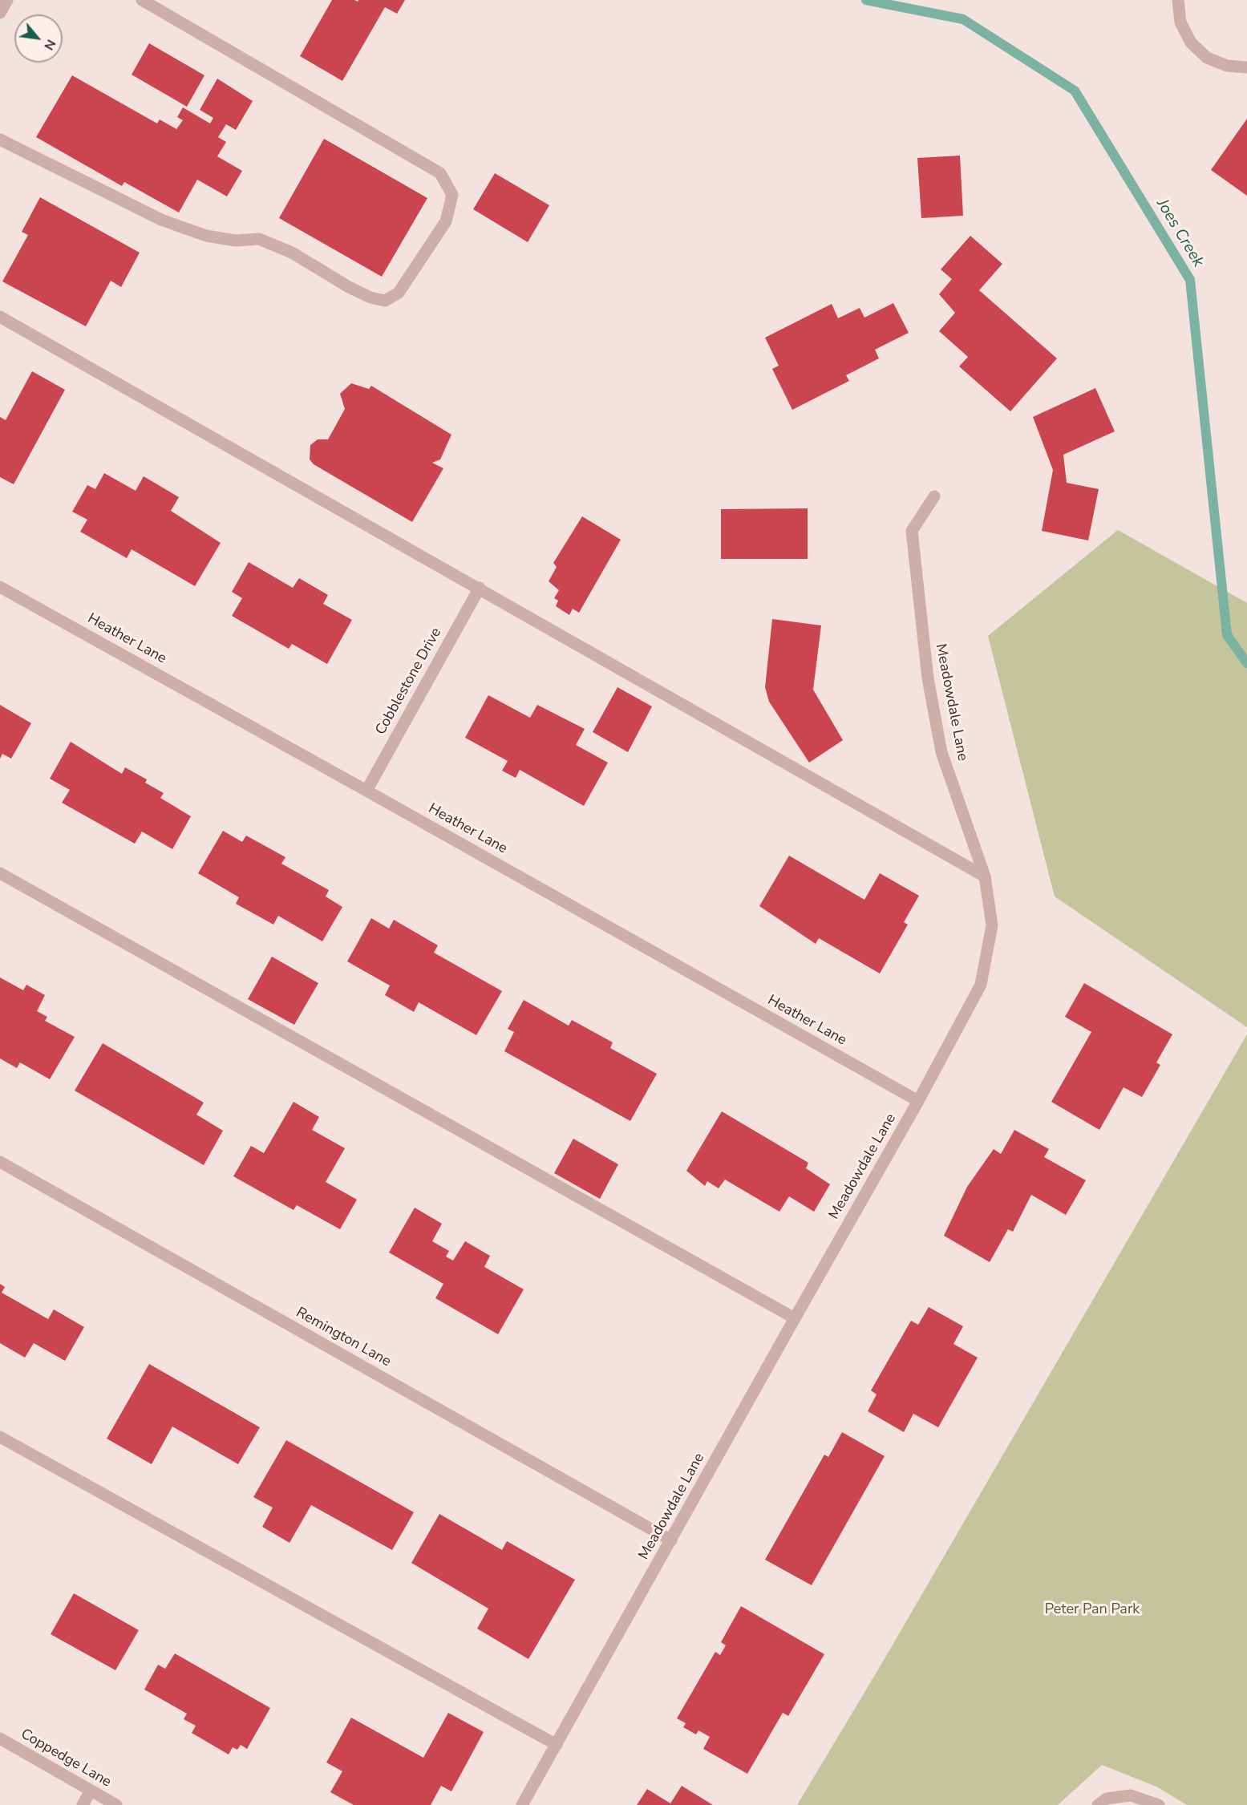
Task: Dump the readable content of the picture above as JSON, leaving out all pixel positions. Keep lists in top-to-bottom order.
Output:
{
  "streets": {
    "street": [
      "Heather Lane",
      "Cobblestone Drive",
      "Meadowdale Lane",
      "Remington Lane",
      "Coppedge Lane"
    ]
  },
  "crossings": [
    ["Heather Lane", "Cobblestone Drive"],
    ["Heather Lane", "Meadowdale Lane"],
    ["Meadowdale Lane", "Remington Lane"]
  ],
  "water": ["Joes Creek"],
  "parks": ["Peter Pan Park"],
  "north": "bottom right"
}
